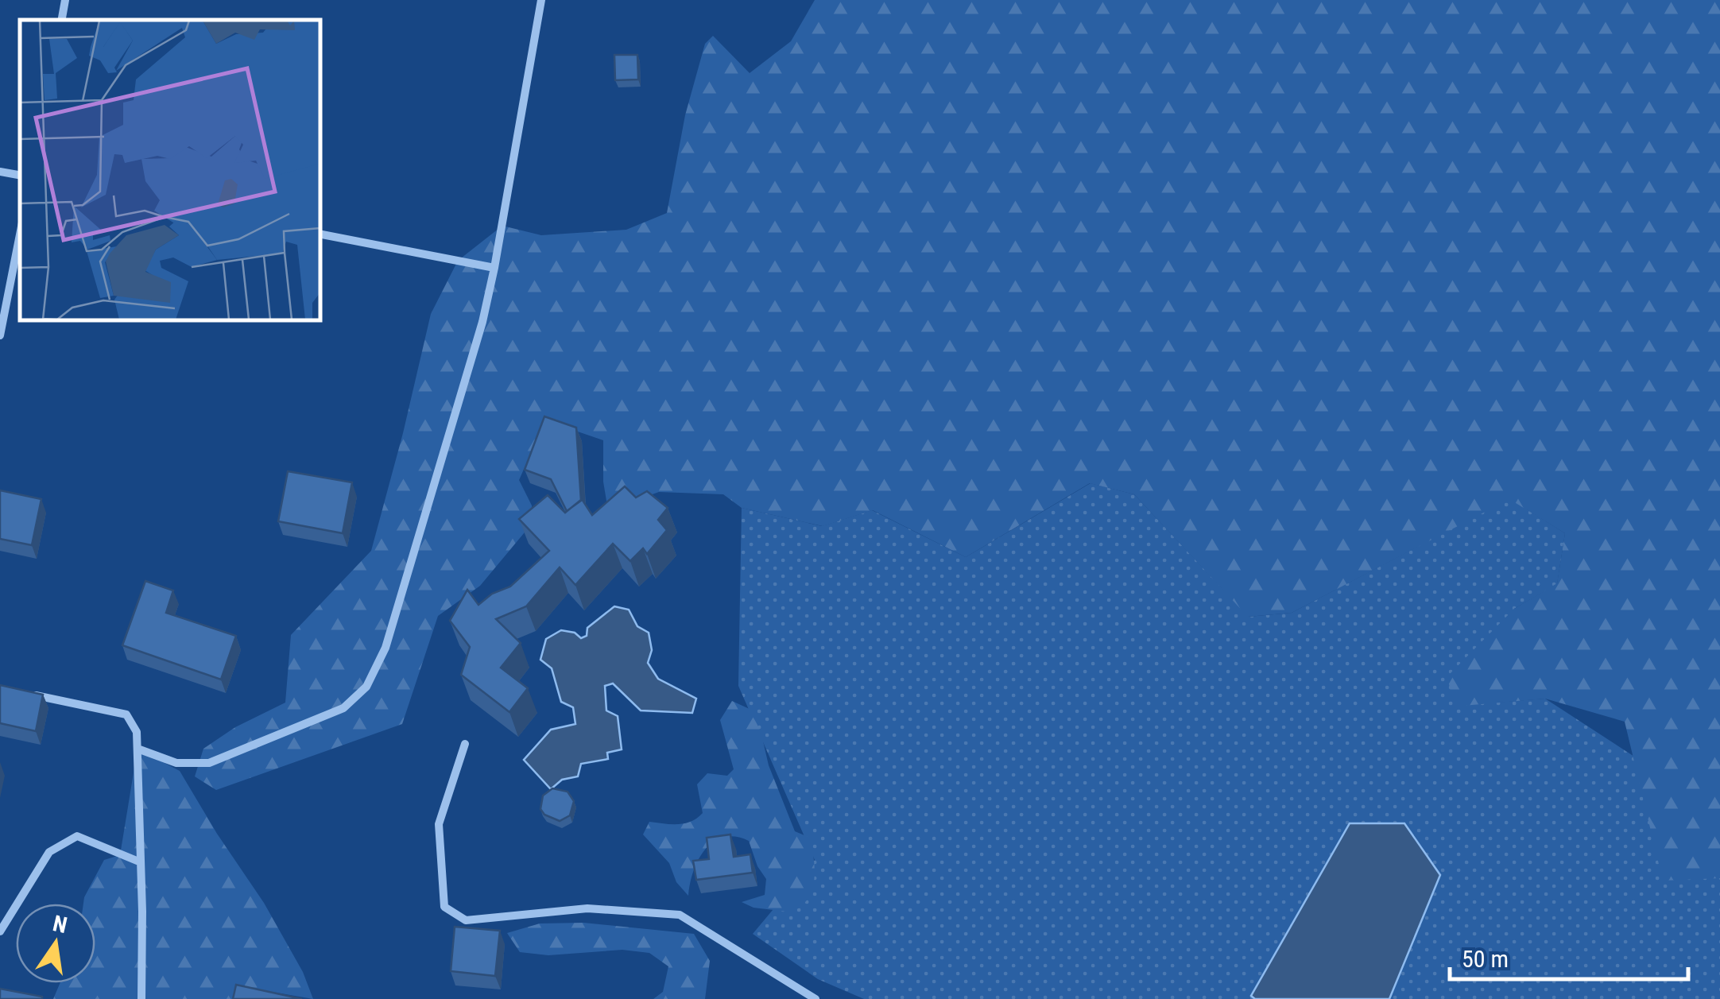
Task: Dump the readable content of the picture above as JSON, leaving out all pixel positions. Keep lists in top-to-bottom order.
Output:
{
  "scale_bar": "50 m",
  "north": "top"
}
